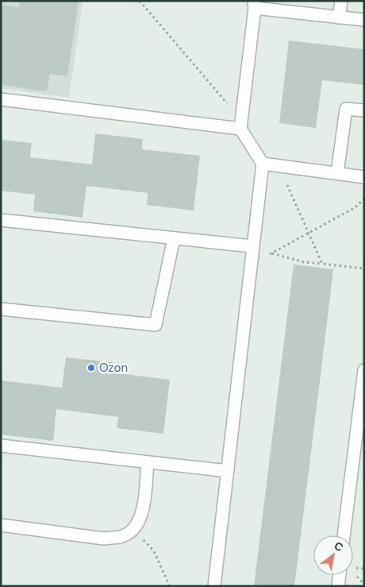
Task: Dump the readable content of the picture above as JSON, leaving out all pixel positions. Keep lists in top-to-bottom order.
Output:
{
  "places": ["Ozon"],
  "north": "top right"
}
